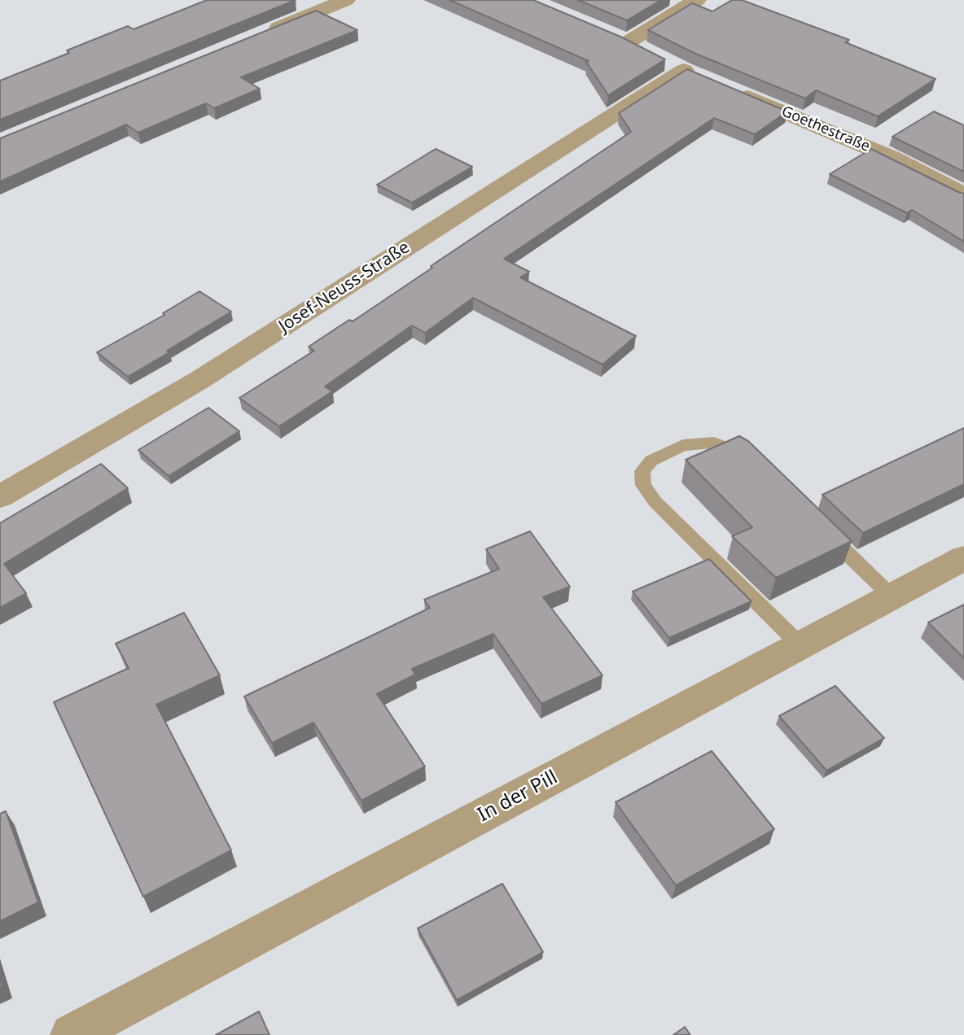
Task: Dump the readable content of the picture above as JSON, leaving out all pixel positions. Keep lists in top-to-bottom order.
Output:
{
  "streets": {
    "street": ["Goethestraße", "Josef-Neuss-Straße", "In der Pill"]
  }
}
